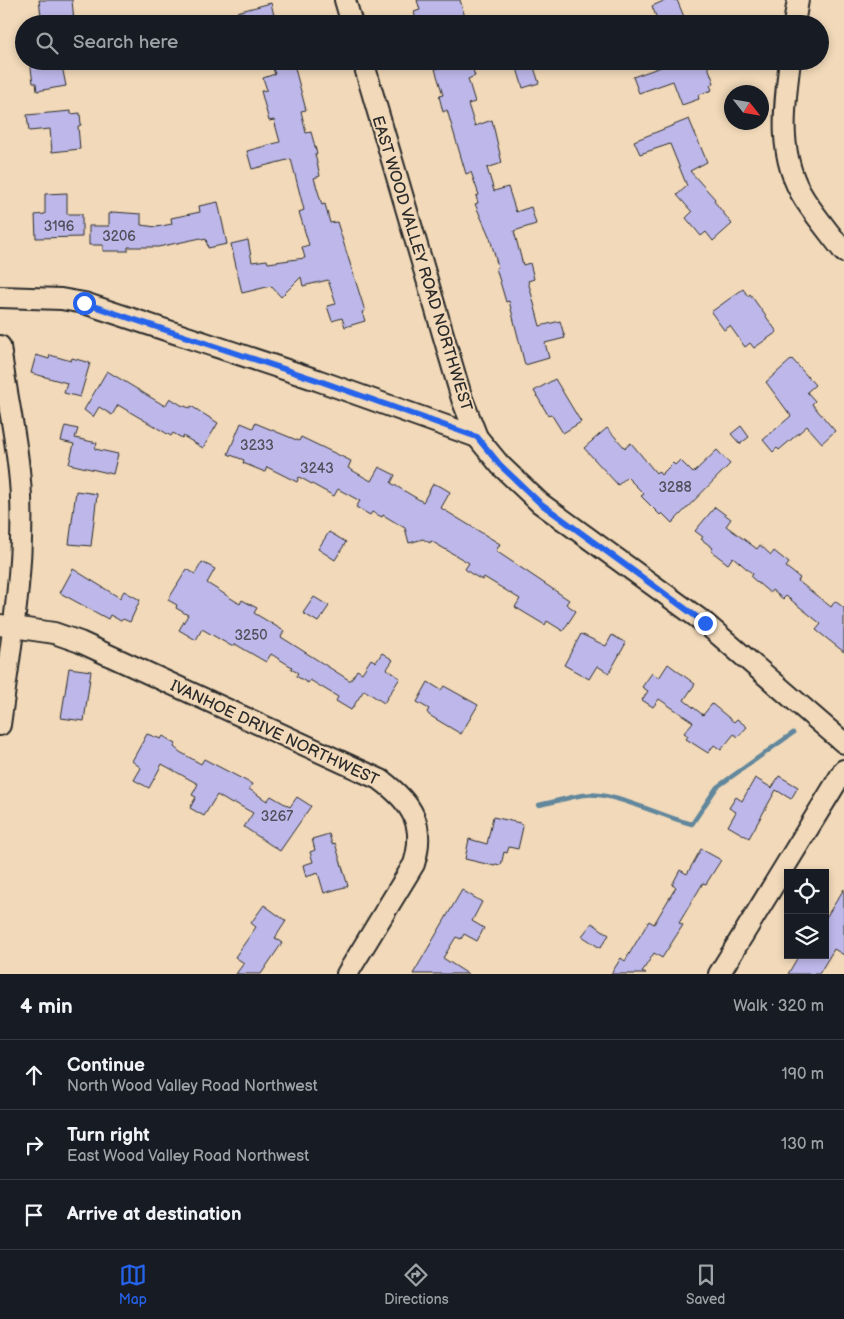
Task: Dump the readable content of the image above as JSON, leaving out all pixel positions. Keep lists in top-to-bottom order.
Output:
{
  "streets": {
    "street": ["EAST WOOD VALLEY ROAD NORTHWEST", "IVANHOE DRIVE NORTHWEST"]
  },
  "house_numbers": [
    "3196",
    "3206",
    "3233",
    "3243",
    "3288",
    "3250",
    "3267"
  ],
  "north": "bottom right",
  "page": {
    "search": "Search here",
    "heading": ["4 min", "Walk · 320 m"],
    "list": [
      ["Continue", "North Wood Valley Road Northwest", "190 m"],
      ["Turn right", "East Wood Valley Road Northwest", "130 m"],
      "Arrive at destination"
    ],
    "nav": ["Map", "Directions", "Saved"]
  }
}
